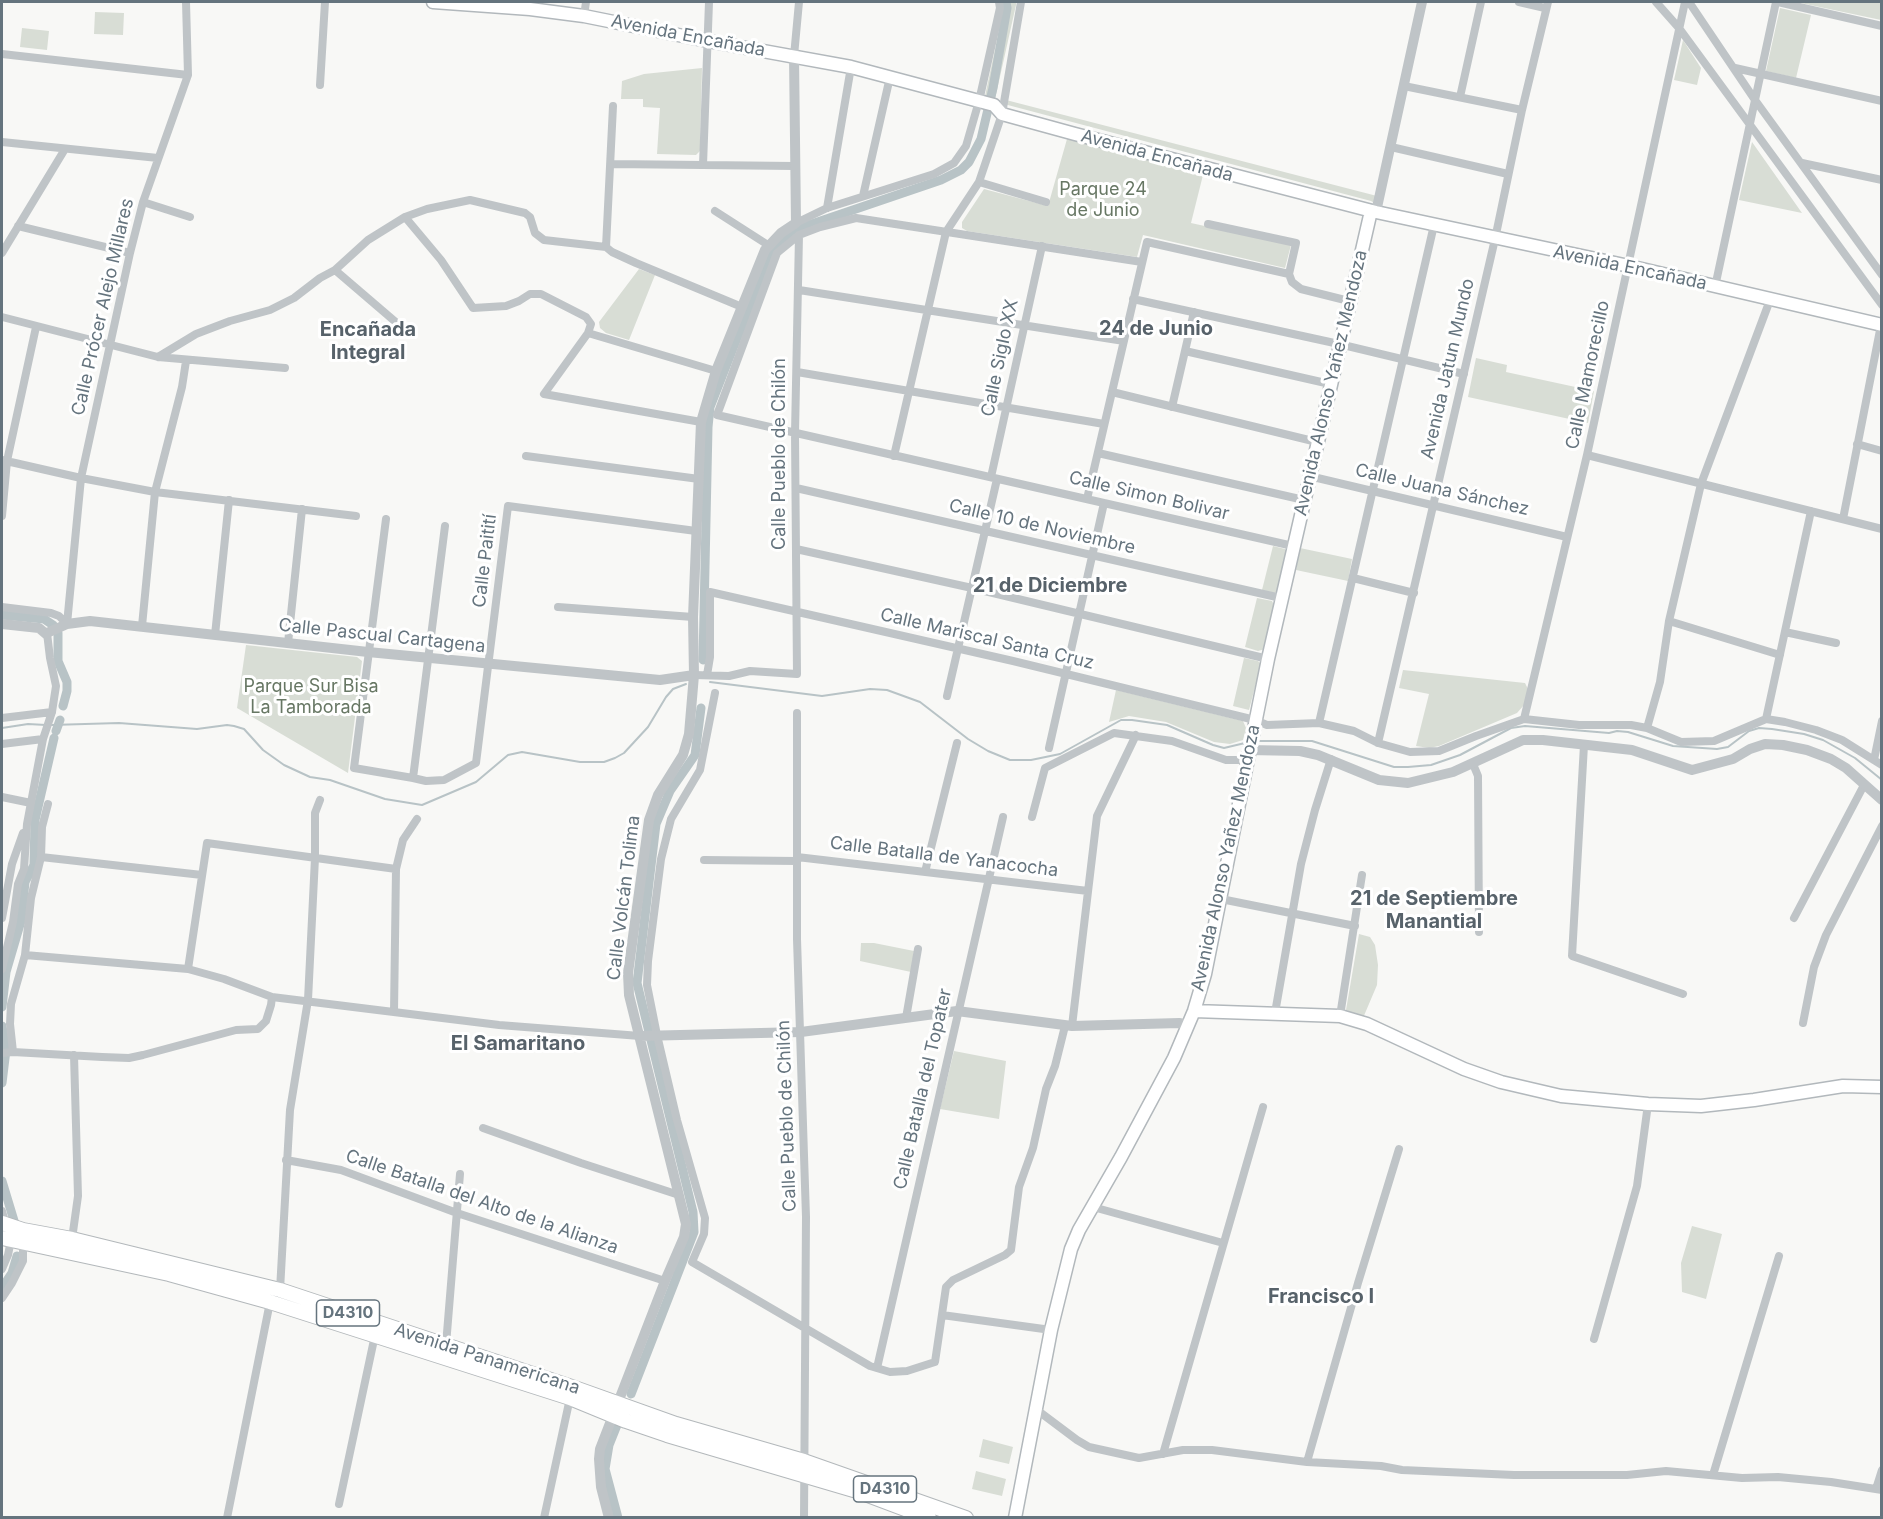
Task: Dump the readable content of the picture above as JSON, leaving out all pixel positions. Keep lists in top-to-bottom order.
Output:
{
  "streets": {
    "main road": [
      "Avenida Encañada",
      "Avenida Alonso Yañez Mendoza",
      "D4310",
      "Avenida Panamericana"
    ],
    "street": [
      "Calle Prócer Alejo Millares",
      "Calle Siglo XX",
      "Avenida Jatun Mundo",
      "Calle Mamorecillo",
      "Calle Pueblo de Chilón",
      "Calle Juana Sánchez",
      "Calle Simon Bolivar",
      "Calle 10 de Noviembre",
      "Calle Paitití",
      "Calle Pascual Cartagena",
      "Calle Mariscal Santa Cruz",
      "Calle Batalla de Yanacocha",
      "Calle Volcán Tolima",
      "Calle Batalla del Topater",
      "Calle Batalla del Alto de la Alianza"
    ]
  },
  "crossings": [
    ["Avenida Encañada", "Avenida Jatun Mundo"],
    ["Avenida Encañada", "Calle Mamorecillo"],
    ["Avenida Encañada", "Avenida Alonso Yañez Mendoza"],
    ["Calle Prócer Alejo Millares", "Calle Pascual Cartagena"],
    ["Calle Siglo XX", "Calle Simon Bolivar"],
    ["Calle Siglo XX", "Calle 10 de Noviembre"],
    ["Calle Siglo XX", "Calle Mariscal Santa Cruz"],
    ["Avenida Jatun Mundo", "Calle Juana Sánchez"],
    ["Avenida Jatun Mundo", "Calle Mariscal Santa Cruz"],
    ["Calle Mamorecillo", "Calle Juana Sánchez"],
    ["Calle Mamorecillo", "Calle Mariscal Santa Cruz"],
    ["Avenida Alonso Yañez Mendoza", "Calle Juana Sánchez"],
    ["Avenida Alonso Yañez Mendoza", "Calle Simon Bolivar"],
    ["Avenida Alonso Yañez Mendoza", "Calle 10 de Noviembre"],
    ["Avenida Alonso Yañez Mendoza", "Calle Mariscal Santa Cruz"],
    ["Calle Pueblo de Chilón", "Calle 10 de Noviembre"],
    ["Calle Pueblo de Chilón", "Calle Mariscal Santa Cruz"],
    ["Calle Pueblo de Chilón", "Calle Batalla de Yanacocha"],
    ["Calle Pueblo de Chilón", "Calle Volcán Tolima"],
    ["Calle Pueblo de Chilón", "Avenida Panamericana"],
    ["Calle Paitití", "Calle Pascual Cartagena"],
    ["Calle Paitití", "Calle Volcán Tolima"],
    ["Calle Pascual Cartagena", "Calle Volcán Tolima"],
    ["Calle Batalla de Yanacocha", "Calle Batalla del Topater"],
    ["Calle Volcán Tolima", "Calle Batalla del Alto de la Alianza"],
    ["Calle Volcán Tolima", "Avenida Panamericana"]
  ],
  "districts": [
    "24 de Junio",
    "Encañada Integral",
    "21 de Diciembre",
    "21 de Septiembre Manantial",
    "El Samaritano",
    "Francisco I"
  ],
  "parks": ["Parque 24 de Junio", "Parque Sur Bisa La Tamborada"]
}
